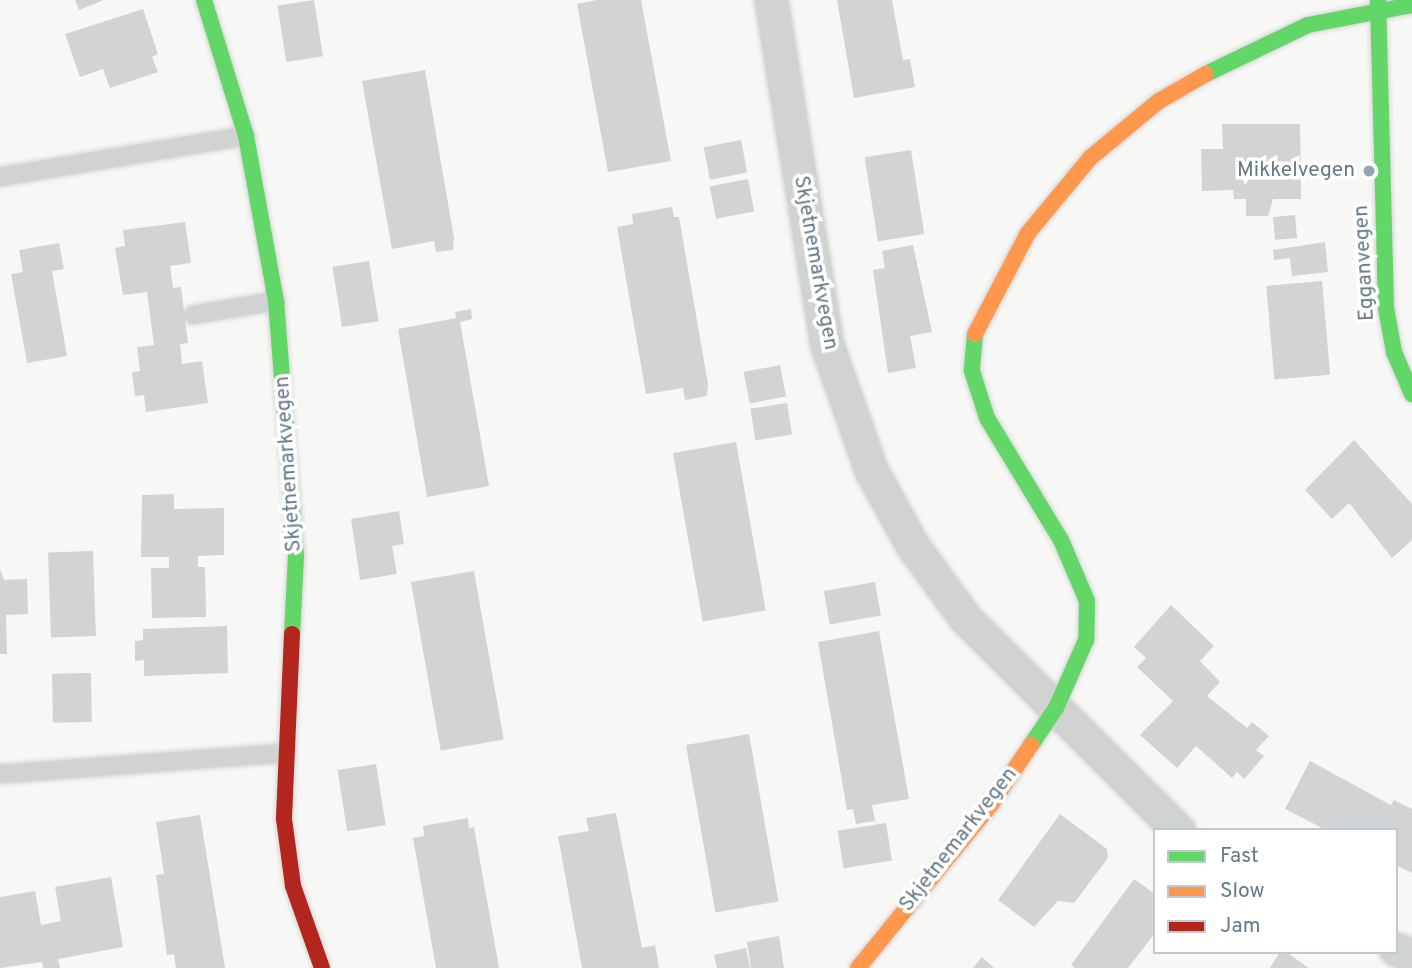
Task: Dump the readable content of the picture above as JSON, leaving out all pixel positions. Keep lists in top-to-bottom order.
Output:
{
  "streets": {
    "street": ["Skjetnemarkvegen", "Egganvegen"]
  },
  "places": ["Mikkelvegen"],
  "legend": ["Fast", "Slow", "Jam"]
}
